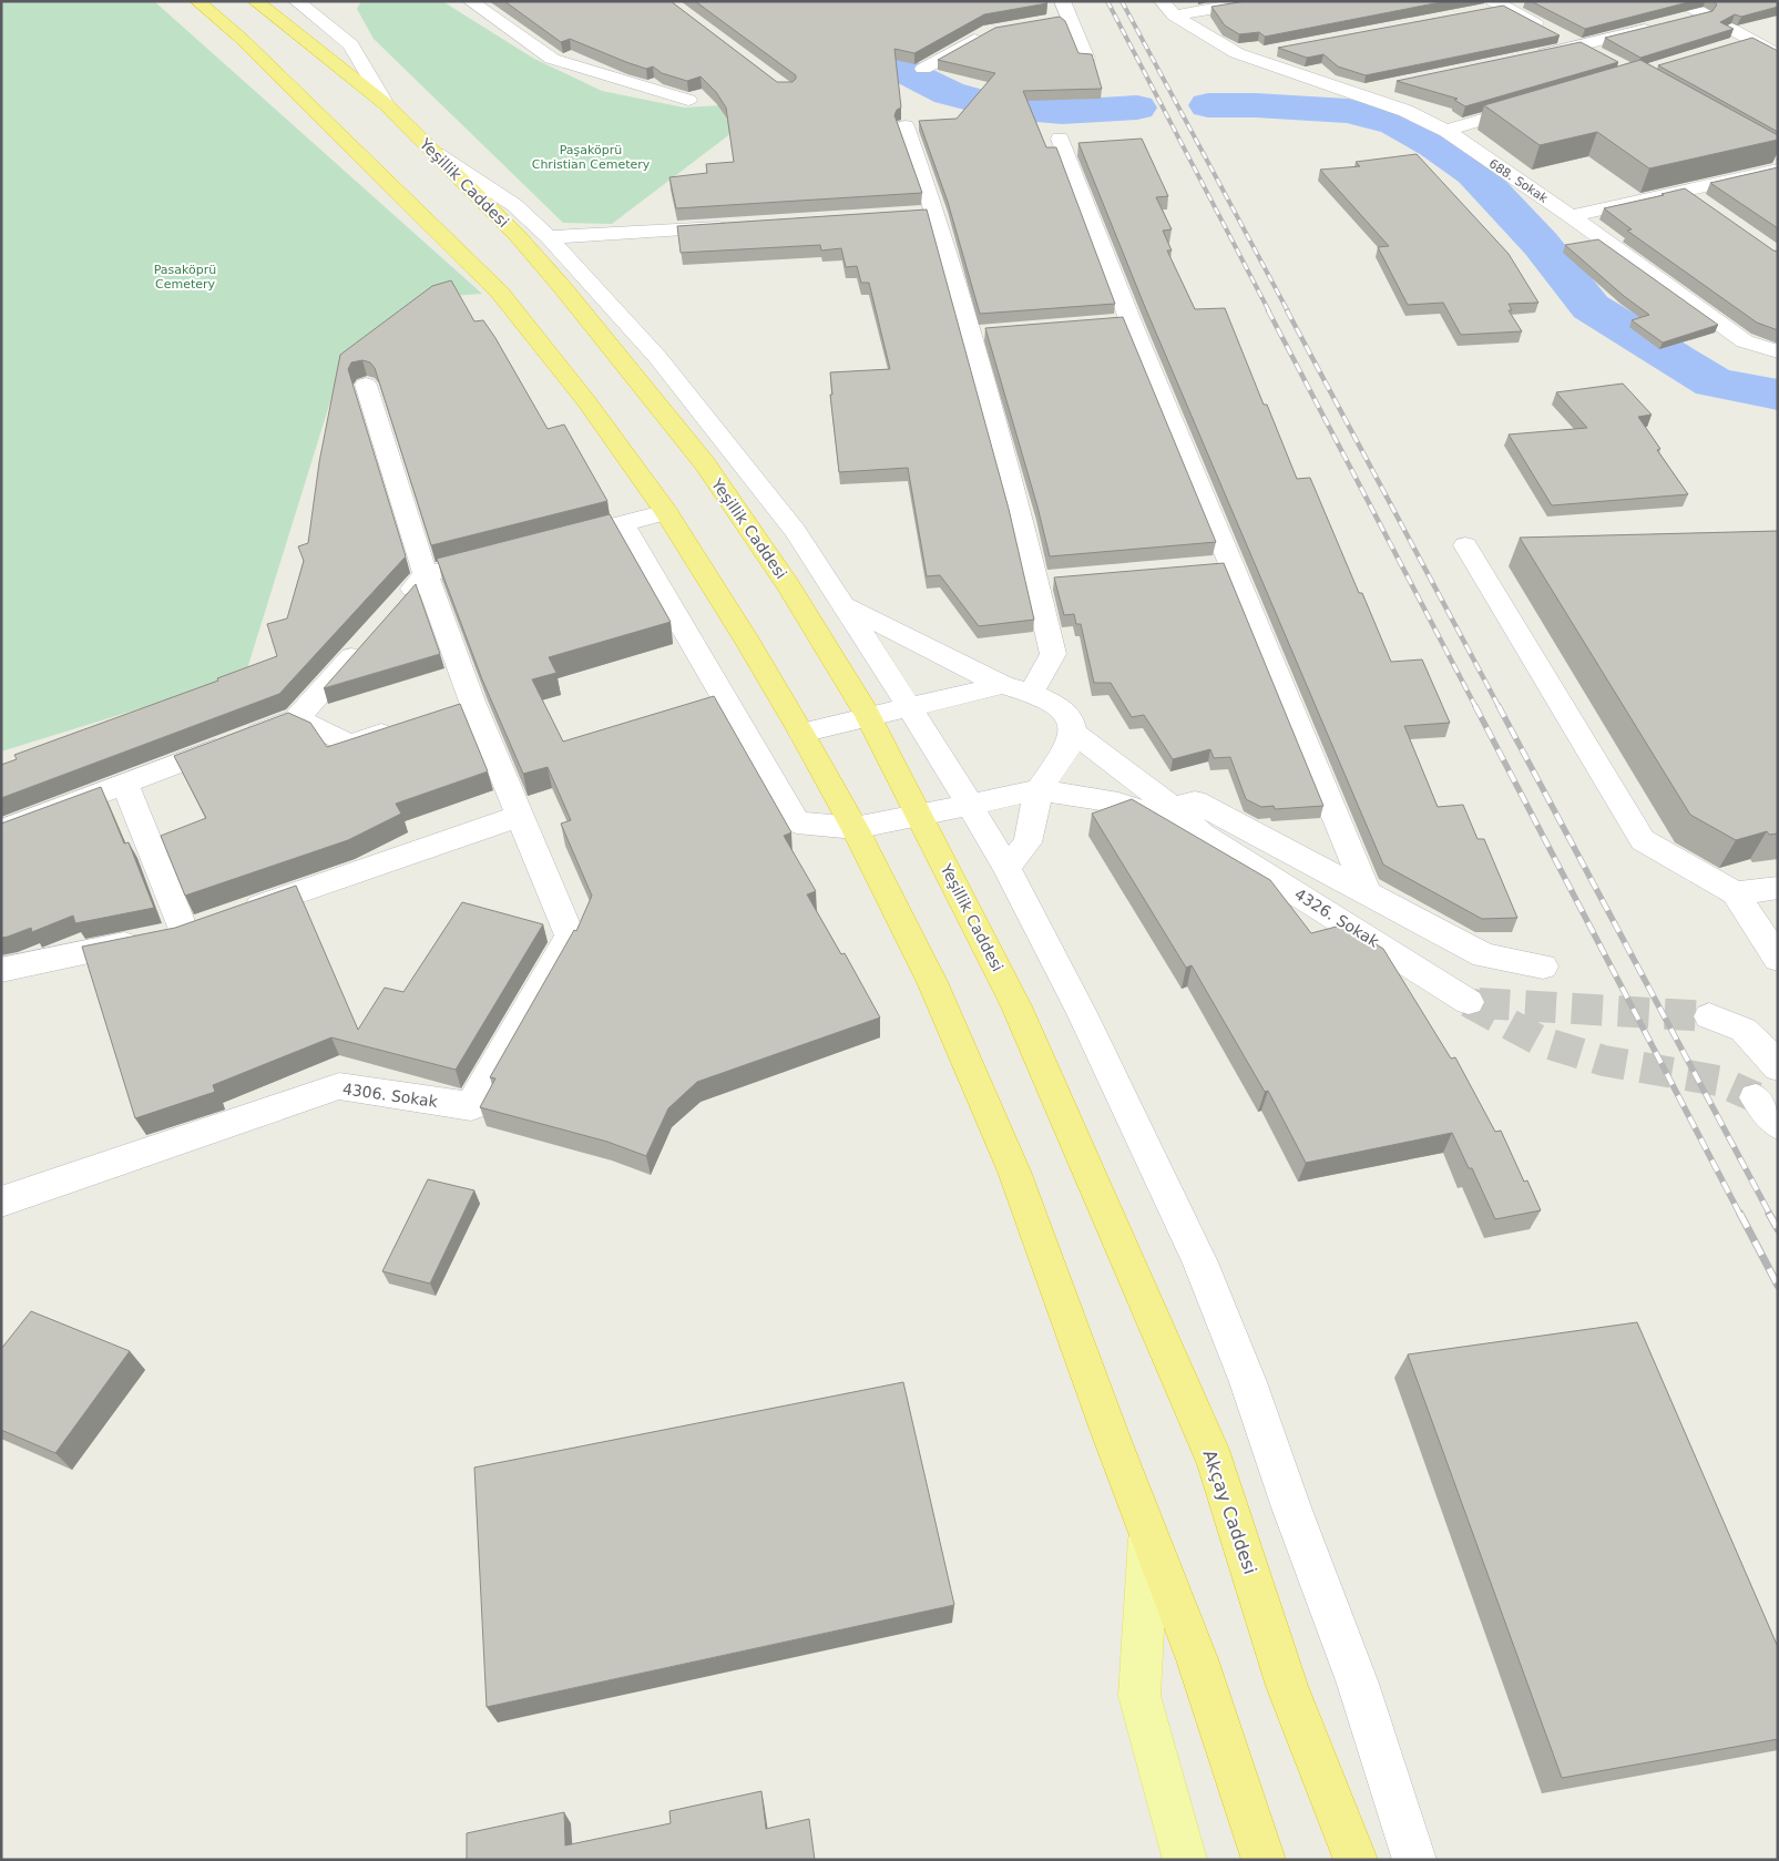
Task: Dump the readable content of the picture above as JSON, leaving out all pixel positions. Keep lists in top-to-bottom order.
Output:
{
  "streets": {
    "highway": ["Yeşillik Caddesi", "Akçay Caddesi"],
    "street": ["688. Sokak", "4326. Sokak", "4306. Sokak"]
  },
  "crossings": [
    ["Yeşillik Caddesi", "Akçay Caddesi"]
  ],
  "parks": ["Paşaköprü Christian Cemetery", "Pasaköprü Cemetery"]
}
